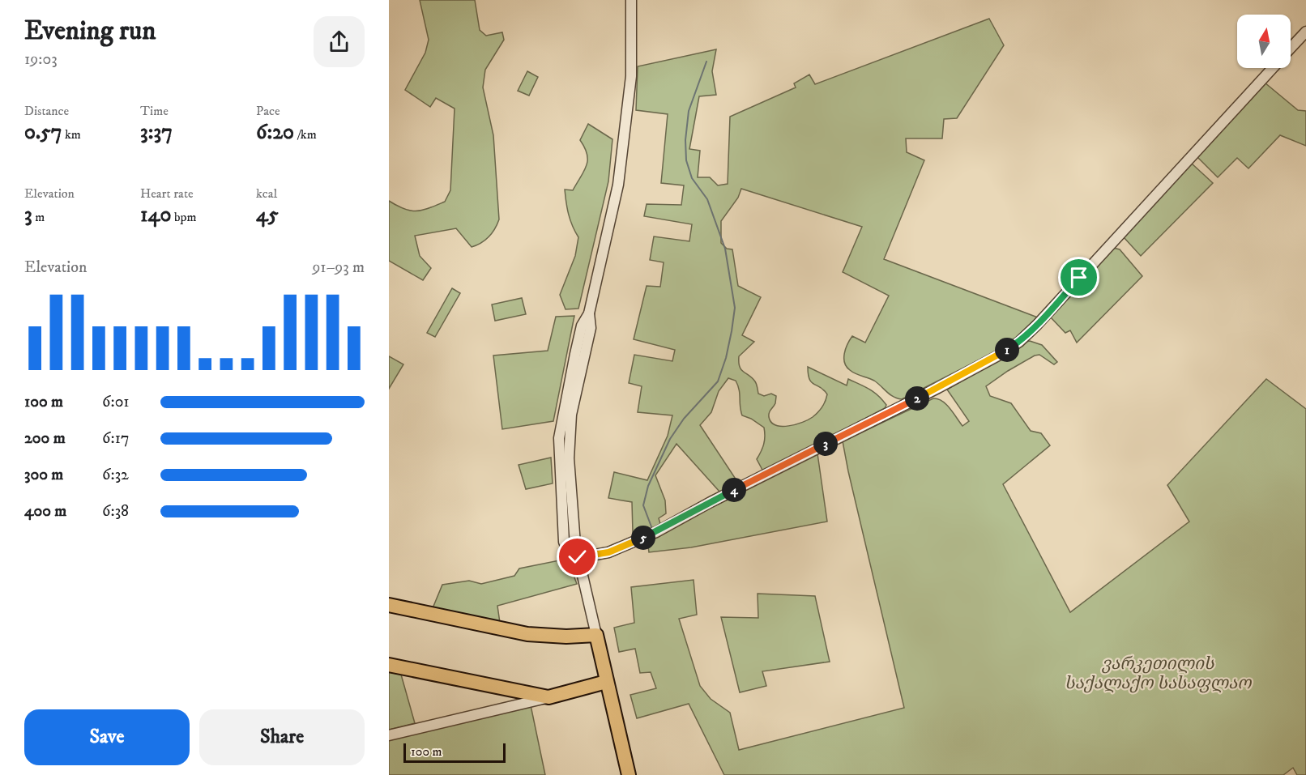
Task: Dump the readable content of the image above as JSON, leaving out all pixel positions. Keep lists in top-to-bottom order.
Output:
{
  "parks": ["ვარკეთილის საქალაქო სასაფლაო"],
  "scale_bar": "100 m",
  "north": "top",
  "page": {
    "heading": ["Evening run", "19:03"],
    "stats": [
      ["Distance", "0.57 km"],
      ["Time", "3:37"],
      ["Pace", "6:20 /km"],
      ["Elevation", "3 m"],
      ["Heart rate", "140 bpm"],
      ["kcal", "45"]
    ],
    "chart": ["Elevation", "91–93 m"],
    "pins": [
      "1",
      "2",
      "3",
      "4",
      "5"
    ],
    "list": [
      {
        "name": "100 m",
        "note": "6:01"
      },
      {
        "name": "200 m",
        "note": "6:17"
      },
      {
        "name": "300 m",
        "note": "6:32"
      },
      {
        "name": "400 m",
        "note": "6:38"
      }
    ],
    "buttons": ["Save", "Share"],
    "scale": "100 m"
  }
}
